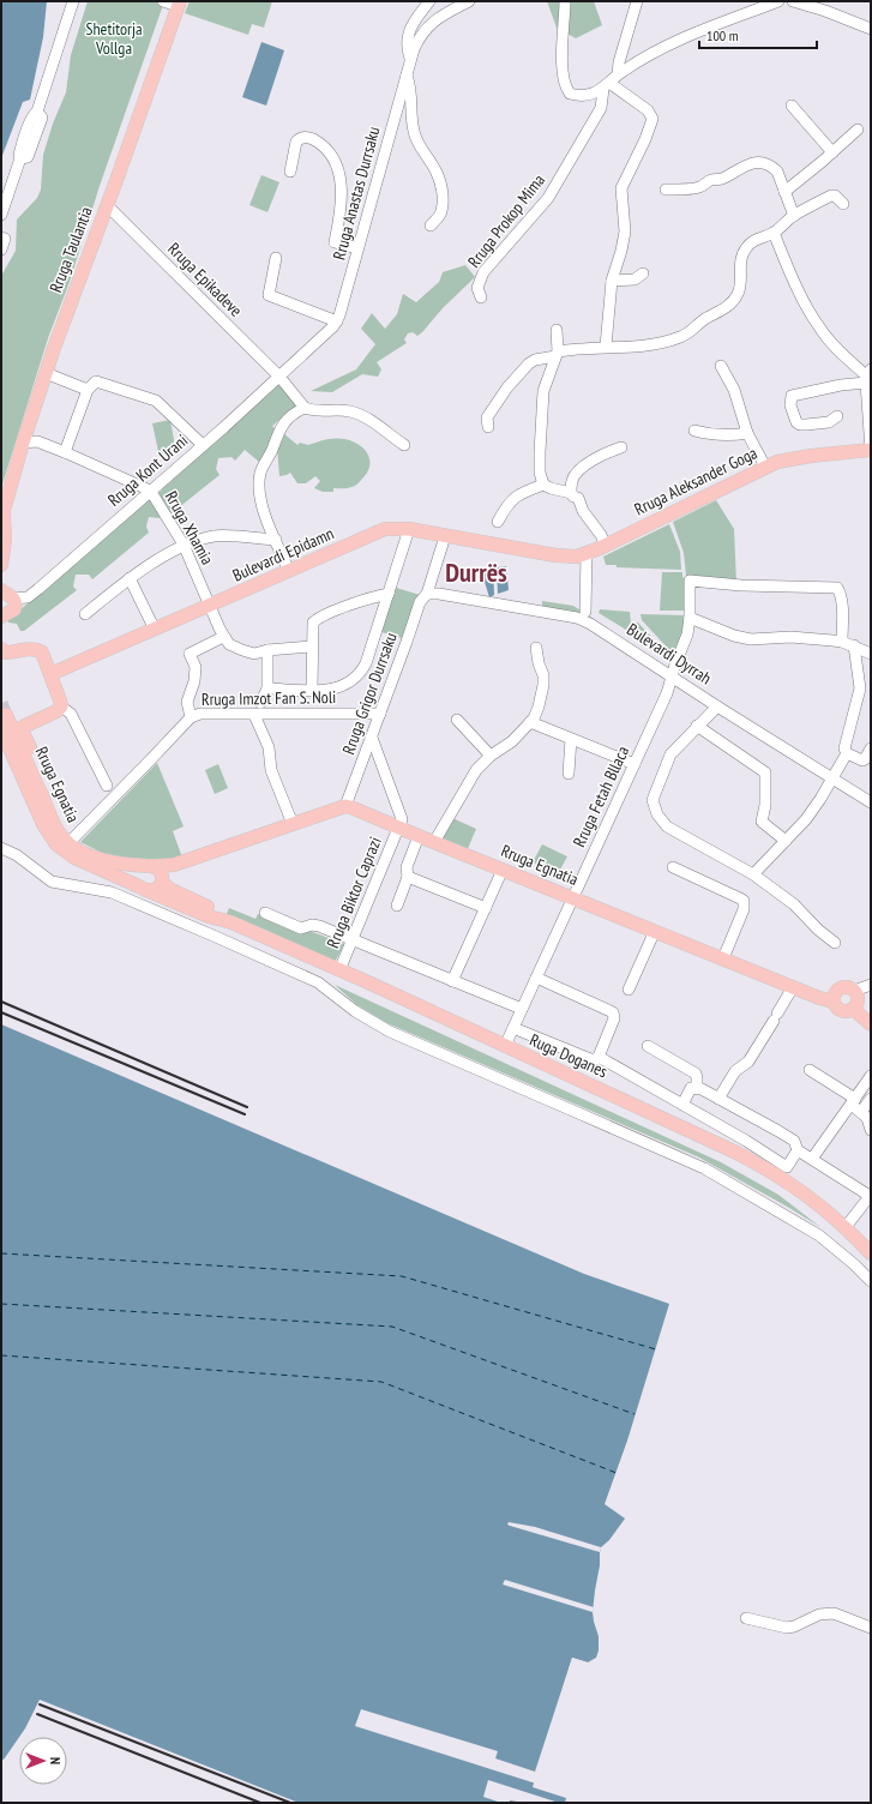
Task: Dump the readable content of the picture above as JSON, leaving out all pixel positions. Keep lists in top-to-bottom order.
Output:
{
  "streets": {
    "main road": [
      "Rruga Taulantia",
      "Rruga Kont Urani",
      "Rruga Aleksander Goga",
      "Bulevardi Epidamn",
      "Rruga Egnatia",
      "Ruga Doganes"
    ],
    "street": [
      "Rruga Anastas Durrsaku",
      "Rruga Prokop Mima",
      "Rruga Epikadeve",
      "Rruga Xhamia",
      "Bulevardi Dyrrah",
      "Rruga Grigor Durrsaku",
      "Rruga Imzot Fan S. Noli",
      "Rruga Fetah Bllaca",
      "Rruga Biktor Caprazi"
    ]
  },
  "crossings": [
    ["Rruga Taulantia", "Rruga Epikadeve"],
    ["Rruga Epikadeve", "Rruga Kont Urani"],
    ["Rruga Kont Urani", "Rruga Xhamia"],
    ["Rruga Aleksander Goga", "Bulevardi Epidamn"],
    ["Rruga Xhamia", "Bulevardi Epidamn"],
    ["Bulevardi Epidamn", "Rruga Grigor Durrsaku"],
    ["Bulevardi Dyrrah", "Rruga Grigor Durrsaku"],
    ["Bulevardi Dyrrah", "Rruga Fetah Bllaca"],
    ["Rruga Grigor Durrsaku", "Rruga Imzot Fan S. Noli"],
    ["Rruga Grigor Durrsaku", "Rruga Egnatia"],
    ["Rruga Imzot Fan S. Noli", "Rruga Egnatia"],
    ["Rruga Egnatia", "Rruga Fetah Bllaca"],
    ["Rruga Egnatia", "Rruga Biktor Caprazi"],
    ["Rruga Egnatia", "Ruga Doganes"],
    ["Rruga Fetah Bllaca", "Ruga Doganes"],
    ["Rruga Biktor Caprazi", "Ruga Doganes"]
  ],
  "districts": ["Durrës"],
  "parks": ["Shetitorja Vollga"],
  "scale_bar": "100 m",
  "north": "right"
}
